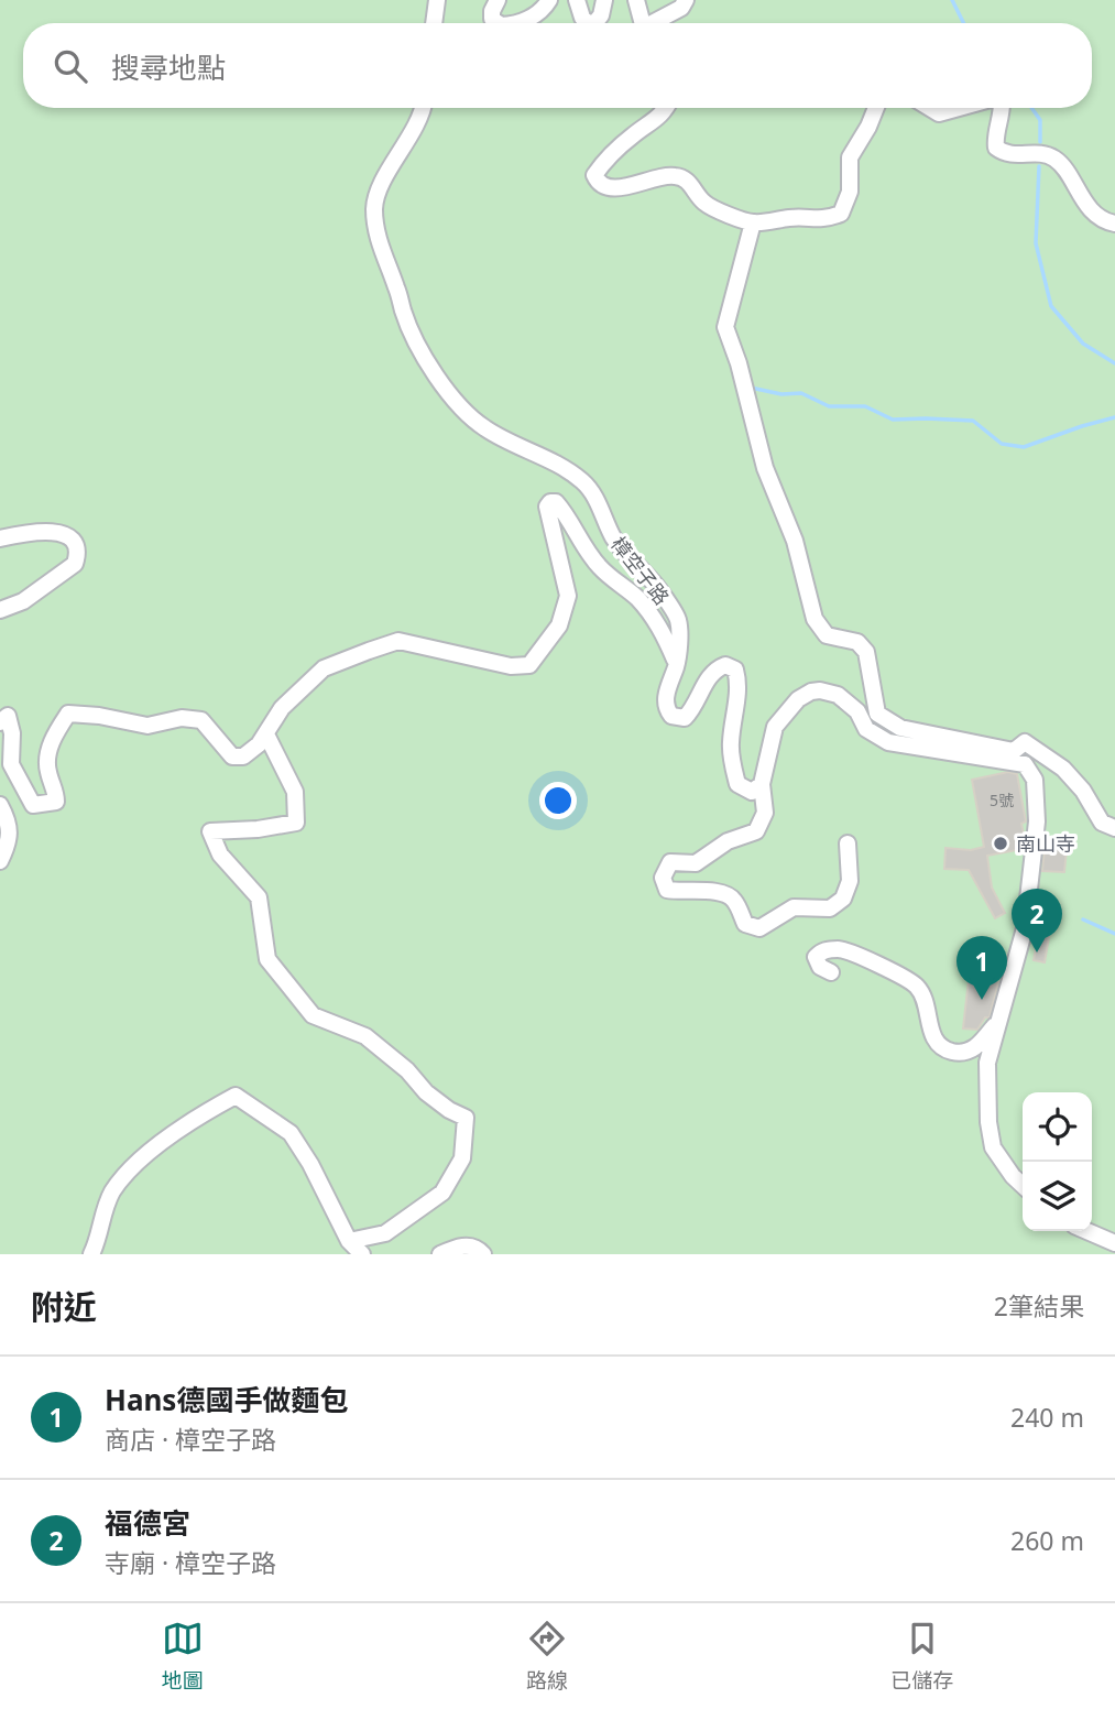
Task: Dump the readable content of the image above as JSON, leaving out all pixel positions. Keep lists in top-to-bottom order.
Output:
{
  "streets": {
    "street": ["樟空子路"]
  },
  "places": ["南山寺"],
  "house_numbers": ["5號"],
  "page": {
    "search": "搜尋地點",
    "pins": ["2", "1"],
    "heading": ["附近", "2筆結果"],
    "list": [
      {
        "mark": "1",
        "name": "Hans德國手做麵包",
        "note": "商店 · 樟空子路",
        "value": "240 m"
      },
      {
        "mark": "2",
        "name": "福德宮",
        "note": "寺廟 · 樟空子路",
        "value": "260 m"
      }
    ],
    "nav": ["地圖", "路線", "已儲存"]
  }
}
